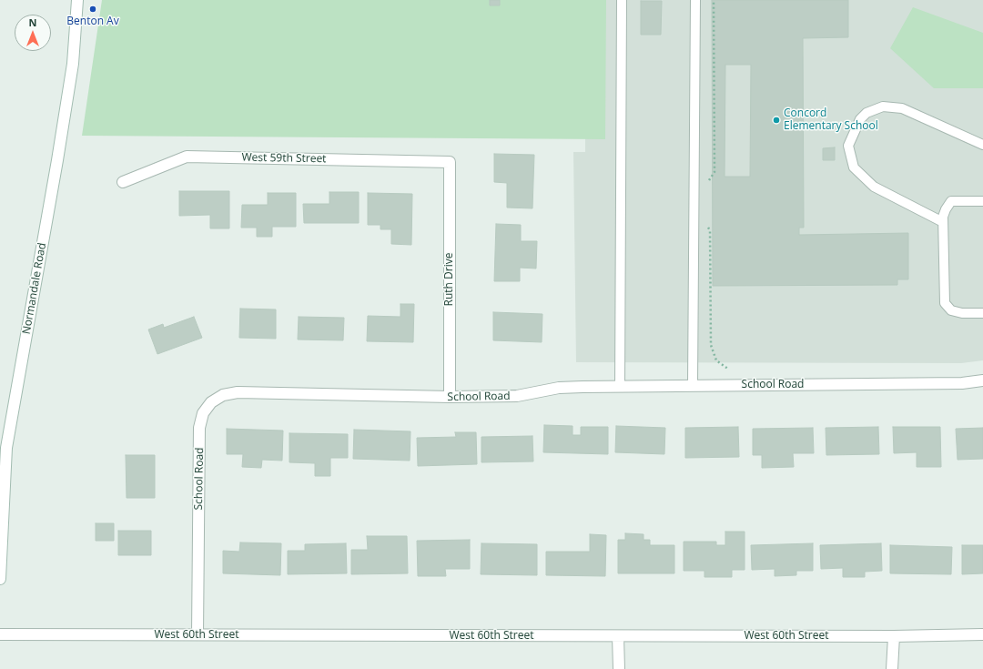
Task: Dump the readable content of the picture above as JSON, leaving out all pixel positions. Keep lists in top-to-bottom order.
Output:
{
  "streets": {
    "street": [
      "West 59th Street",
      "Ruth Drive",
      "Normandale Road",
      "School Road",
      "West 60th Street"
    ]
  },
  "crossings": [
    ["West 59th Street", "Ruth Drive"],
    ["Ruth Drive", "School Road"],
    ["School Road", "West 60th Street"]
  ],
  "places": ["Benton Av", "Concord Elementary School"],
  "north": "top"
}
